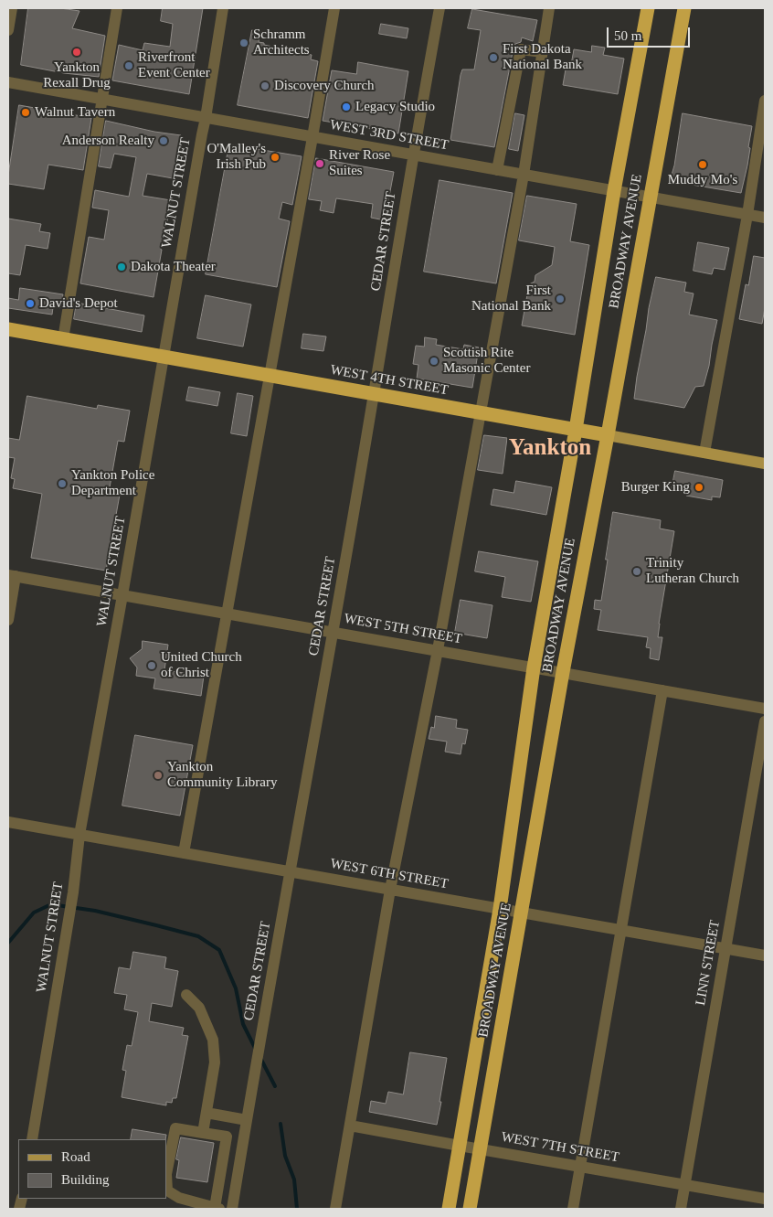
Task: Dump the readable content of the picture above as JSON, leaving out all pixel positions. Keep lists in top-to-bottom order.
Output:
{
  "streets": {
    "highway": ["BROADWAY AVENUE", "WEST 4TH STREET"],
    "street": [
      "WEST 3RD STREET",
      "WALNUT STREET",
      "CEDAR STREET",
      "WEST 5TH STREET",
      "WEST 6TH STREET",
      "LINN STREET",
      "WEST 7TH STREET"
    ]
  },
  "crossings": [
    ["WEST 3RD STREET", "WALNUT STREET"],
    ["WEST 3RD STREET", "CEDAR STREET"],
    ["WEST 3RD STREET", "BROADWAY AVENUE"],
    ["WALNUT STREET", "WEST 4TH STREET"],
    ["WALNUT STREET", "WEST 5TH STREET"],
    ["WALNUT STREET", "WEST 6TH STREET"],
    ["CEDAR STREET", "WEST 4TH STREET"],
    ["CEDAR STREET", "WEST 5TH STREET"],
    ["CEDAR STREET", "WEST 6TH STREET"],
    ["BROADWAY AVENUE", "WEST 4TH STREET"],
    ["BROADWAY AVENUE", "WEST 5TH STREET"],
    ["BROADWAY AVENUE", "WEST 6TH STREET"],
    ["BROADWAY AVENUE", "WEST 7TH STREET"],
    ["WEST 6TH STREET", "LINN STREET"],
    ["LINN STREET", "WEST 7TH STREET"]
  ],
  "districts": ["Yankton"],
  "places": [
    "Schramm Architects",
    "Yankton Rexall Drug",
    "First Dakota National Bank",
    "Riverfront Event Center",
    "Discovery Church",
    "Legacy Studio",
    "Walnut Tavern",
    "Anderson Realty",
    "O'Malley's Irish Pub",
    "River Rose Suites",
    "Muddy Mo's",
    "Dakota Theater",
    "First National Bank",
    "David's Depot",
    "Scottish Rite Masonic Center",
    "Yankton Police Department",
    "Burger King",
    "Trinity Lutheran Church",
    "United Church of Christ",
    "Yankton Community Library"
  ],
  "legend": ["Road", "Building"],
  "scale_bar": "50 m"
}
